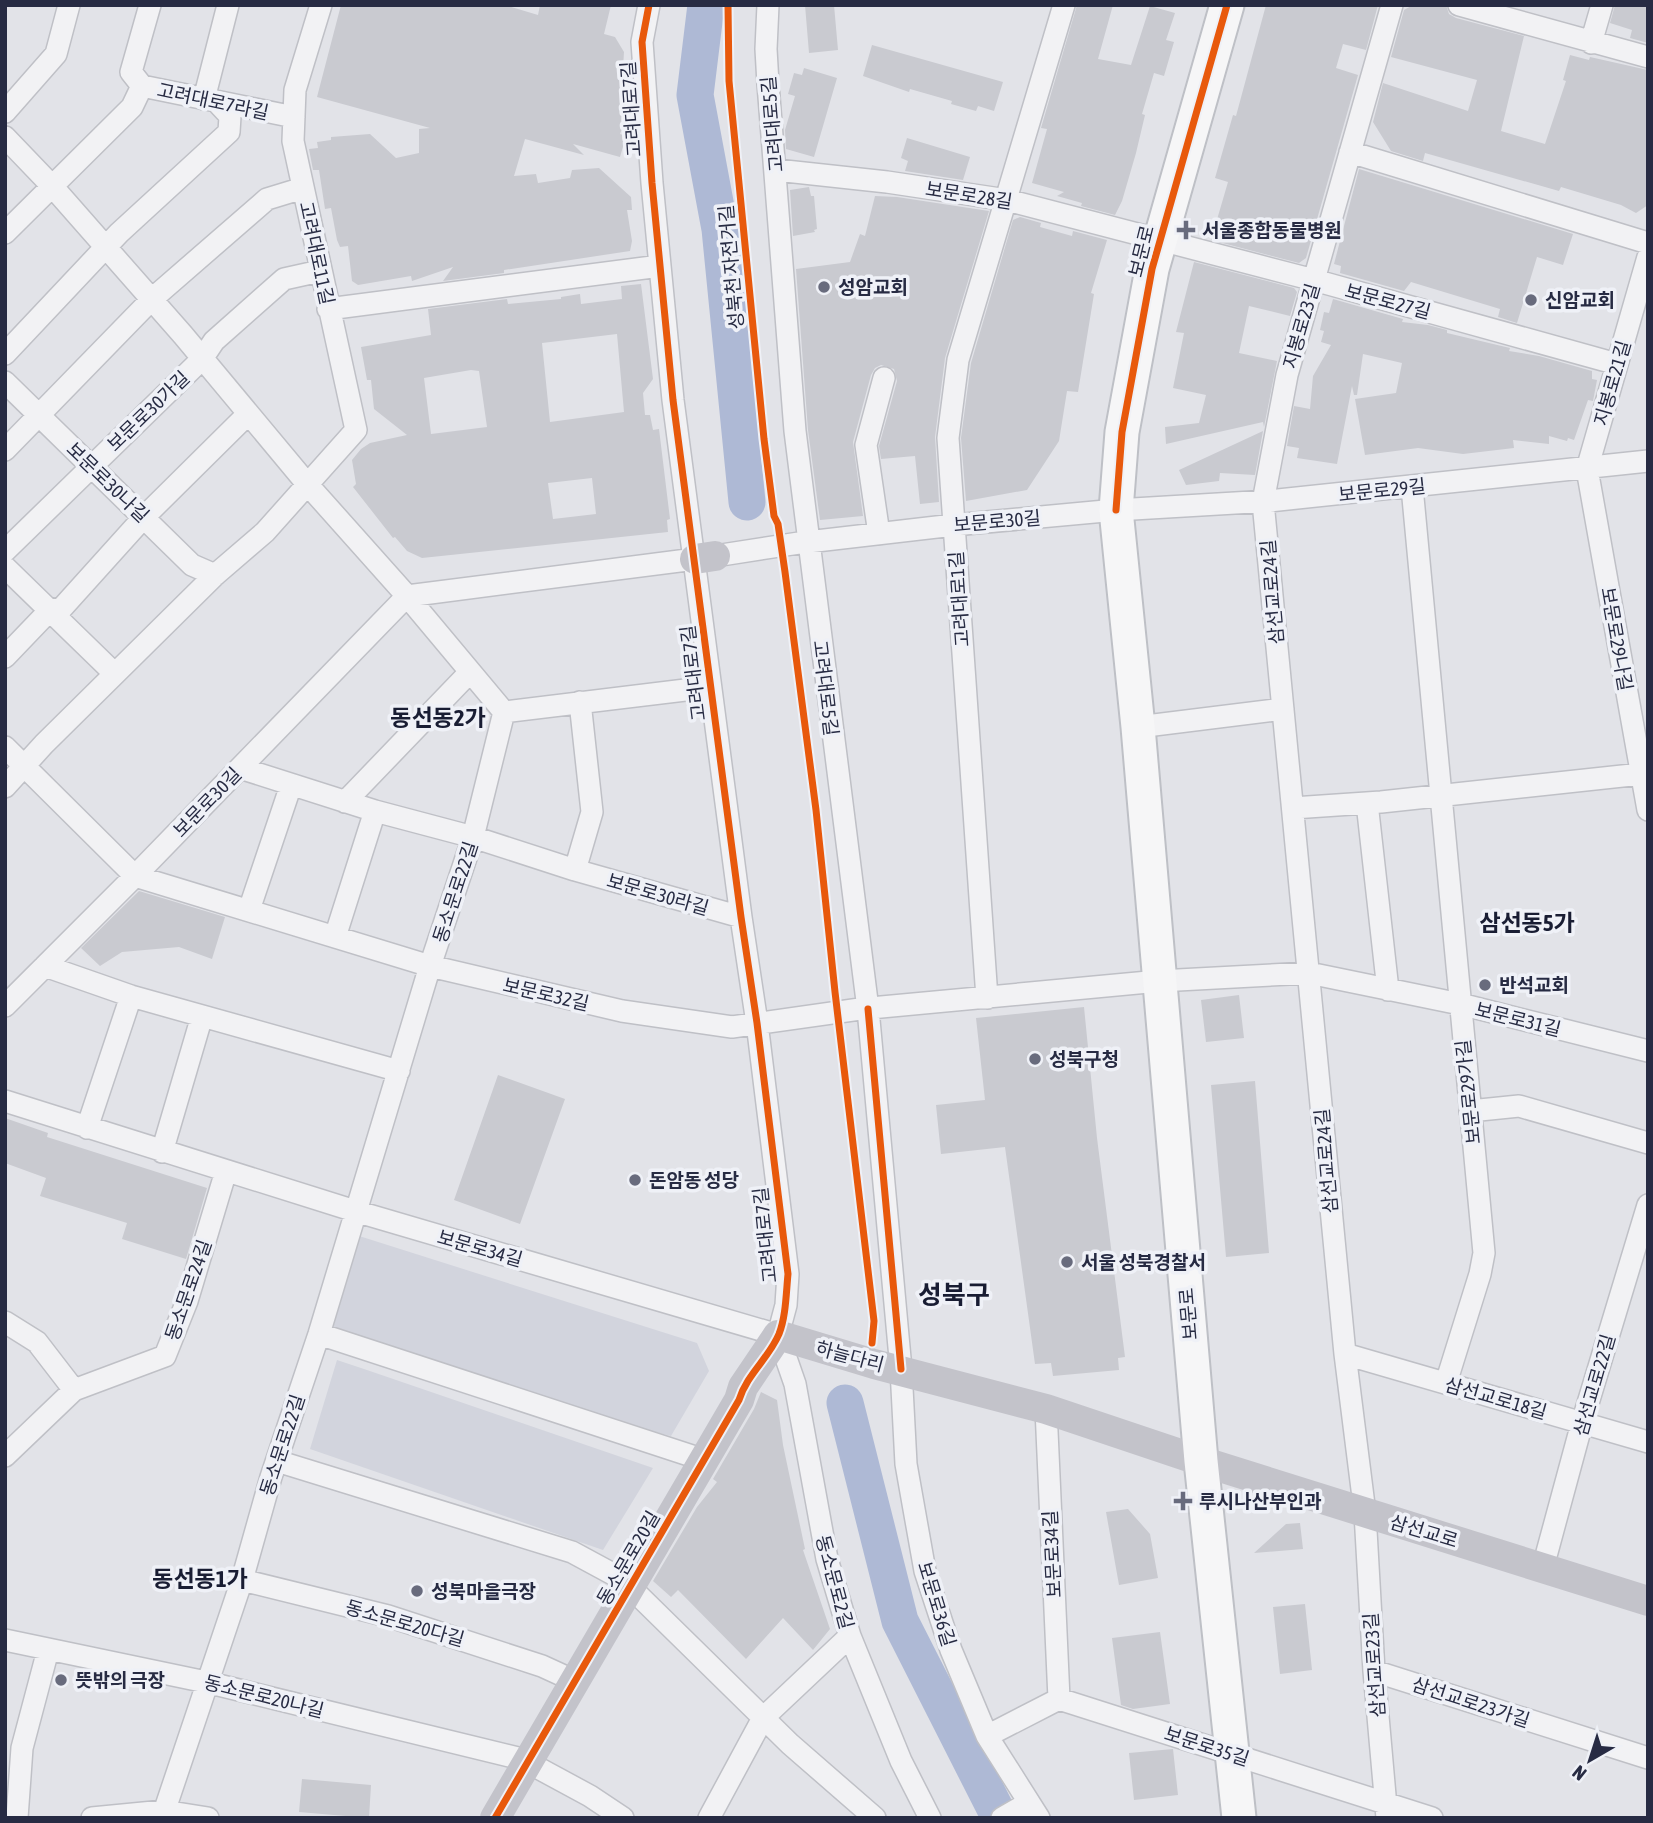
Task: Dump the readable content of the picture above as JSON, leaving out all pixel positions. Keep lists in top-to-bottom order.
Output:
{
  "streets": {
    "main road": ["보문로"],
    "street": [
      "고려대로7라길",
      "고려대로7길",
      "고려대로5길",
      "보문로28길",
      "고려대로11길",
      "보문로27길",
      "지봉로23길",
      "지봉로21길",
      "보문로30가길",
      "보문로30나길",
      "보문로29길",
      "보문로30길",
      "삼선교로24길",
      "고려대로1길",
      "보문로29나길",
      "동소문로22길",
      "보문로30라길",
      "보문로32길",
      "보문로31길",
      "보문로29가길",
      "보문로34길",
      "동소문로24길",
      "하늘다리",
      "삼선교로22길",
      "삼선교로18길",
      "삼선교로",
      "동소문로20길",
      "동소문로2길",
      "보문로36길",
      "동소문로20다길",
      "삼선교로23길",
      "동소문로20나길",
      "삼선교로23가길",
      "보문로35길"
    ],
    "cycle path": ["성북천 자전거길"]
  },
  "crossings": [
    ["고려대로7라길", "고려대로11길"],
    ["고려대로7라길", "보문로30가길"],
    ["고려대로7길", "보문로30길"],
    ["고려대로7길", "동소문로22길"],
    ["고려대로7길", "보문로30라길"],
    ["고려대로7길", "보문로32길"],
    ["고려대로7길", "보문로34길"],
    ["고려대로7길", "하늘다리"],
    ["고려대로7길", "동소문로20길"],
    ["고려대로7길", "동소문로2길"],
    ["고려대로5길", "보문로28길"],
    ["고려대로5길", "보문로30길"],
    ["고려대로5길", "보문로32길"],
    ["고려대로5길", "하늘다리"],
    ["고려대로5길", "보문로36길"],
    ["보문로28길", "보문로"],
    ["보문로28길", "보문로27길"],
    ["보문로28길", "고려대로1길"],
    ["보문로", "보문로27길"],
    ["보문로", "보문로29길"],
    ["보문로", "보문로30길"],
    ["보문로", "보문로31길"],
    ["보문로", "삼선교로"],
    ["보문로", "보문로35길"],
    ["고려대로11길", "보문로30가길"],
    ["보문로27길", "지봉로23길"],
    ["보문로27길", "지봉로21길"],
    ["지봉로23길", "보문로29길"],
    ["지봉로23길", "삼선교로24길"],
    ["지봉로21길", "보문로29길"],
    ["지봉로21길", "보문로29나길"],
    ["보문로30가길", "보문로30나길"],
    ["보문로30가길", "보문로30길"],
    ["보문로29길", "보문로30길"],
    ["보문로29길", "삼선교로24길"],
    ["보문로29길", "보문로29나길"],
    ["보문로29길", "보문로29가길"],
    ["보문로30길", "고려대로1길"],
    ["보문로30길", "보문로30라길"],
    ["보문로30길", "보문로32길"],
    ["삼선교로24길", "보문로31길"],
    ["삼선교로24길", "삼선교로18길"],
    ["삼선교로24길", "삼선교로"],
    ["삼선교로24길", "삼선교로23길"],
    ["동소문로22길", "보문로30라길"],
    ["동소문로22길", "보문로32길"],
    ["동소문로22길", "보문로34길"],
    ["동소문로22길", "동소문로20길"],
    ["동소문로22길", "동소문로20다길"],
    ["동소문로22길", "동소문로20나길"],
    ["보문로31길", "보문로29가길"],
    ["보문로29가길", "삼선교로18길"],
    ["보문로34길", "동소문로24길"],
    ["보문로34길", "하늘다리"],
    ["보문로34길", "동소문로20길"],
    ["보문로34길", "동소문로2길"],
    ["보문로34길", "보문로35길"],
    ["하늘다리", "동소문로20길"],
    ["하늘다리", "동소문로2길"],
    ["하늘다리", "보문로36길"],
    ["삼선교로22길", "삼선교로18길"],
    ["삼선교로22길", "삼선교로"],
    ["삼선교로", "삼선교로23길"],
    ["동소문로20길", "동소문로2길"],
    ["동소문로20길", "동소문로20다길"],
    ["동소문로20길", "동소문로20나길"],
    ["삼선교로23길", "삼선교로23가길"],
    ["삼선교로23길", "보문로35길"]
  ],
  "districts": [
    "동선동2가",
    "삼선동5가",
    "성북구",
    "동선동1가"
  ],
  "places": {
    "health": ["서울종합동물병원", "루시나산부인과"],
    "other": [
      "성암교회",
      "신암교회",
      "반석교회",
      "성북구청",
      "돈암동 성당",
      "서울 성북경찰서",
      "성북마을극장",
      "뜻밖의 극장"
    ]
  },
  "north": "bottom left"
}
